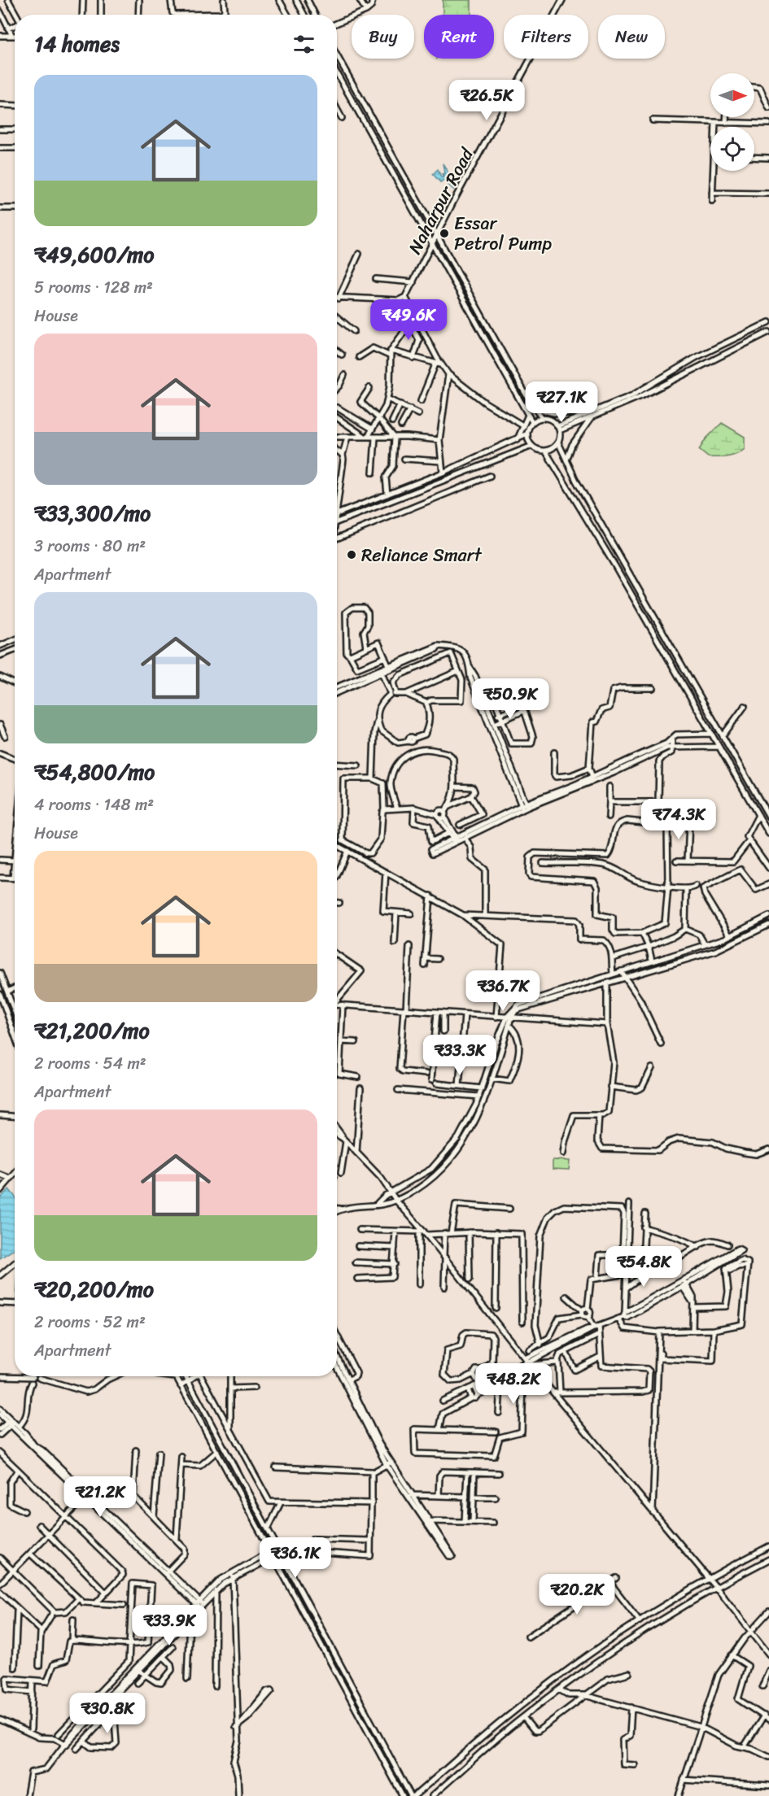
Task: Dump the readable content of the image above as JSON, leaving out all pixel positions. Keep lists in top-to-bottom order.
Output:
{
  "streets": {
    "street": ["Naharpur Road"]
  },
  "places": ["Essar Petrol Pump", "Reliance Smart"],
  "north": "right",
  "page": {
    "chip": [
      "Buy",
      "Rent",
      "Filters",
      "New"
    ],
    "heading": "14 homes",
    "list": [
      {
        "name": "₹49,600/mo",
        "note": "5 rooms · 128 m² · House"
      },
      {
        "name": "₹33,300/mo",
        "note": "3 rooms · 80 m² · Apartment"
      },
      {
        "name": "₹54,800/mo",
        "note": "4 rooms · 148 m² · House"
      },
      {
        "name": "₹21,200/mo",
        "note": "2 rooms · 54 m² · Apartment"
      },
      {
        "name": "₹20,200/mo",
        "note": "2 rooms · 52 m² · Apartment"
      }
    ],
    "price": [
      "₹26.5K",
      "₹49.6K",
      "₹27.1K",
      "₹50.9K",
      "₹74.3K",
      "₹36.7K",
      "₹33.3K",
      "₹54.8K",
      "₹48.2K",
      "₹21.2K",
      "₹36.1K",
      "₹20.2K",
      "₹33.9K",
      "₹30.8K"
    ]
  }
}
